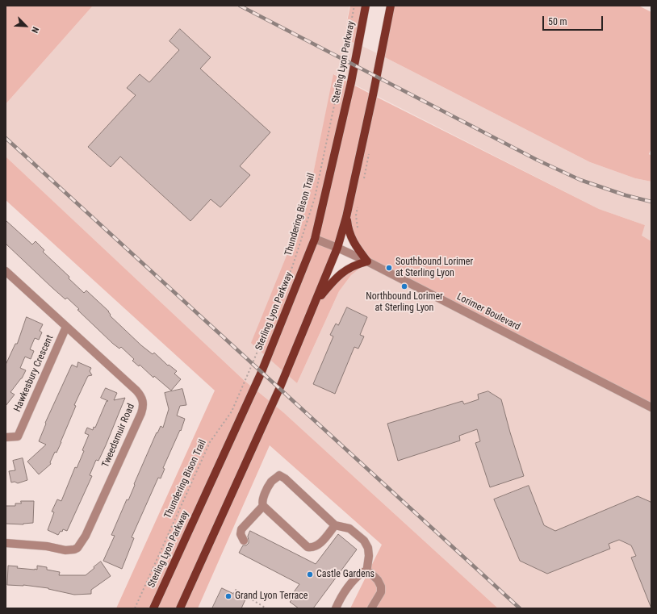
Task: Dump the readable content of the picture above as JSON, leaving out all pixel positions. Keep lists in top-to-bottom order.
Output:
{
  "streets": {
    "main road": ["Sterling Lyon Parkway"],
    "street": ["Lorimer Boulevard", "Hawkesbury Crescent", "Tweedsmuir Road"],
    "path": ["Thundering Bison Trail"]
  },
  "crossings": [
    ["Sterling Lyon Parkway", "Lorimer Boulevard"],
    ["Hawkesbury Crescent", "Tweedsmuir Road"]
  ],
  "places": [
    "Southbound Lorimer at Sterling Lyon",
    "Northbound Lorimer at Sterling Lyon",
    "Castle Gardens",
    "Grand Lyon Terrace"
  ],
  "scale_bar": "50 m",
  "north": "bottom right"
}
